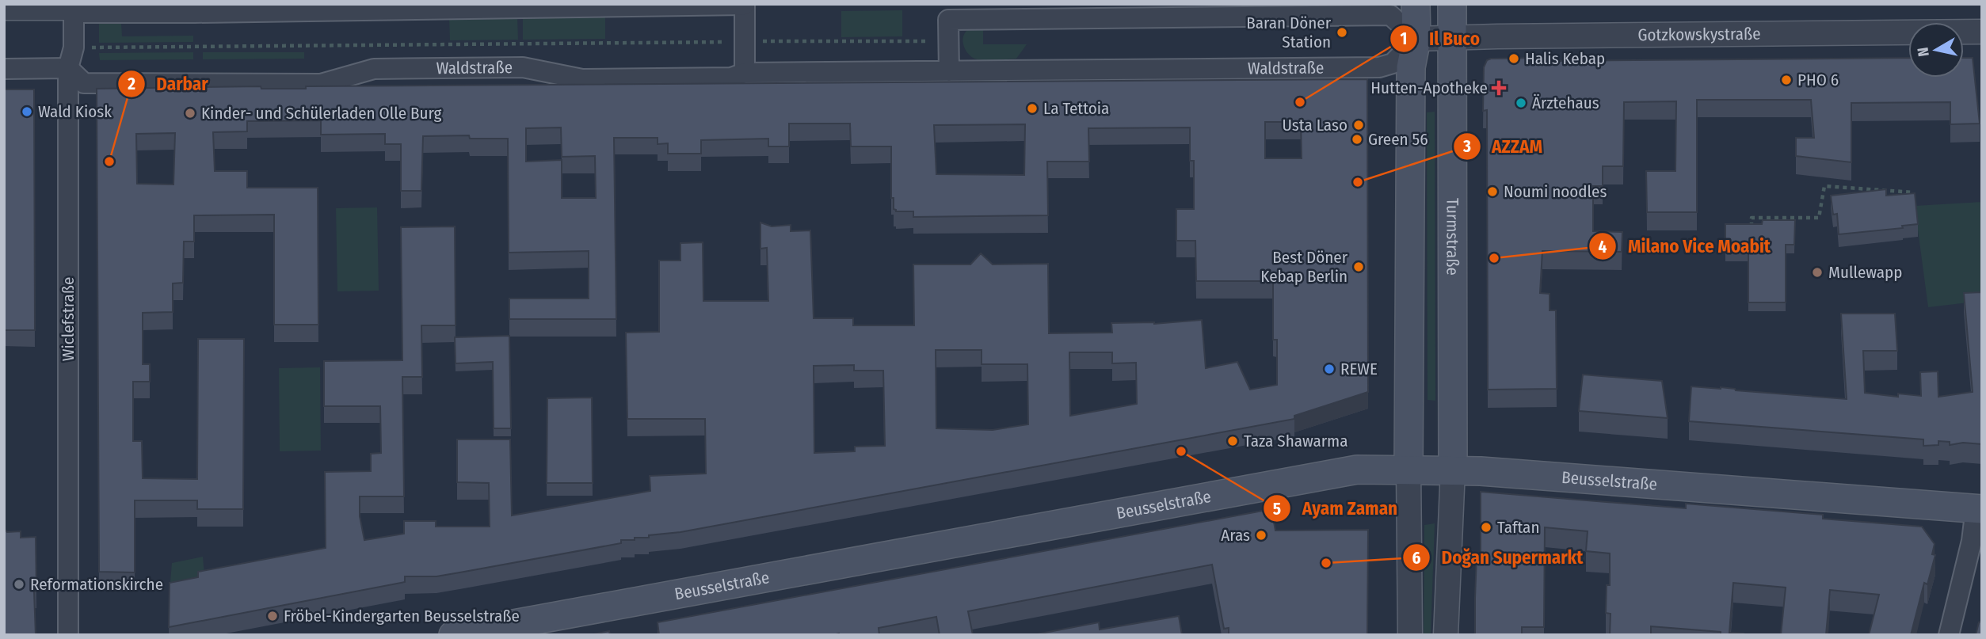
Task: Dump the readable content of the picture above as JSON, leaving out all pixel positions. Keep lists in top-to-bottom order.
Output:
{
  "streets": {
    "main road": ["Turmstraße", "Beusselstraße"],
    "street": ["Gotzkowskystraße", "Waldstraße", "Wiclefstraße"]
  },
  "crossings": [
    ["Gotzkowskystraße", "Waldstraße"],
    ["Gotzkowskystraße", "Turmstraße"],
    ["Waldstraße", "Wiclefstraße"],
    ["Turmstraße", "Beusselstraße"]
  ],
  "places": {
    "other": [
      "Baran Döner Station",
      "Halis Kebap",
      "PHO 6",
      "Il Buco",
      "Ärztehaus",
      "La Tettoia",
      "Wald Kiosk",
      "Kinder- und Schülerladen Olle Burg",
      "Usta Laso",
      "Green 56",
      "Darbar",
      "AZZAM",
      "Noumi noodles",
      "Milano Vice Moabit",
      "Best Döner Kebap Berlin",
      "Mullewapp",
      "REWE",
      "Taza Shawarma",
      "Ayam Zaman",
      "Taftan",
      "Aras",
      "Doğan Supermarkt",
      "Reformationskirche",
      "Fröbel-Kindergarten Beusselstraße"
    ],
    "health": ["Hutten-Apotheke"]
  },
  "north": "left"
}
